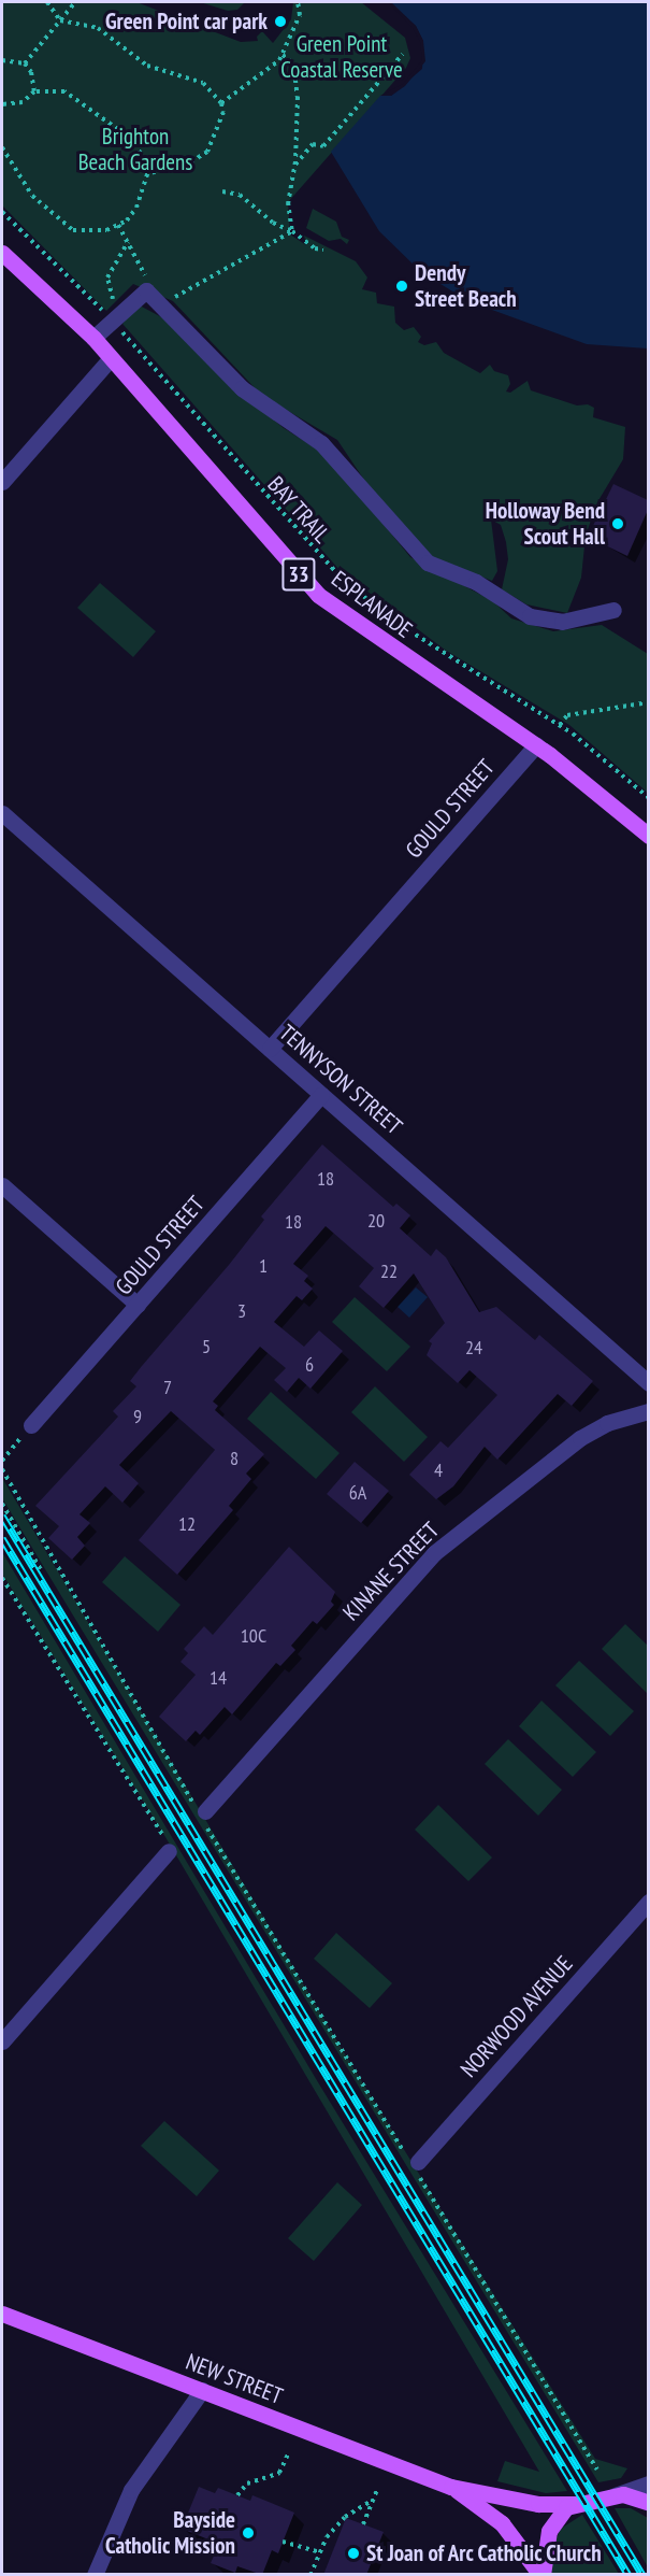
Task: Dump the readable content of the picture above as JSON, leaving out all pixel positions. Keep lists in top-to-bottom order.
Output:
{
  "streets": {
    "main road": ["33", "ESPLANADE", "NEW STREET"],
    "street": [
      "GOULD STREET",
      "TENNYSON STREET",
      "KINANE STREET",
      "NORWOOD AVENUE"
    ],
    "path": ["BAY TRAIL"]
  },
  "crossings": [
    ["ESPLANADE", "GOULD STREET"],
    ["GOULD STREET", "TENNYSON STREET"]
  ],
  "parks": ["Green Point Coastal Reserve", "Brighton Beach Gardens"],
  "places": [
    "Green Point car park",
    "Dendy Street Beach",
    "Holloway Bend Scout Hall",
    "Bayside Catholic Mission",
    "St Joan of Arc Catholic Church"
  ],
  "house_numbers": [
    "18",
    "20",
    "18",
    "1",
    "22",
    "3",
    "5",
    "24",
    "6",
    "7",
    "9",
    "8",
    "4",
    "6A",
    "12",
    "10C",
    "14"
  ]
}
